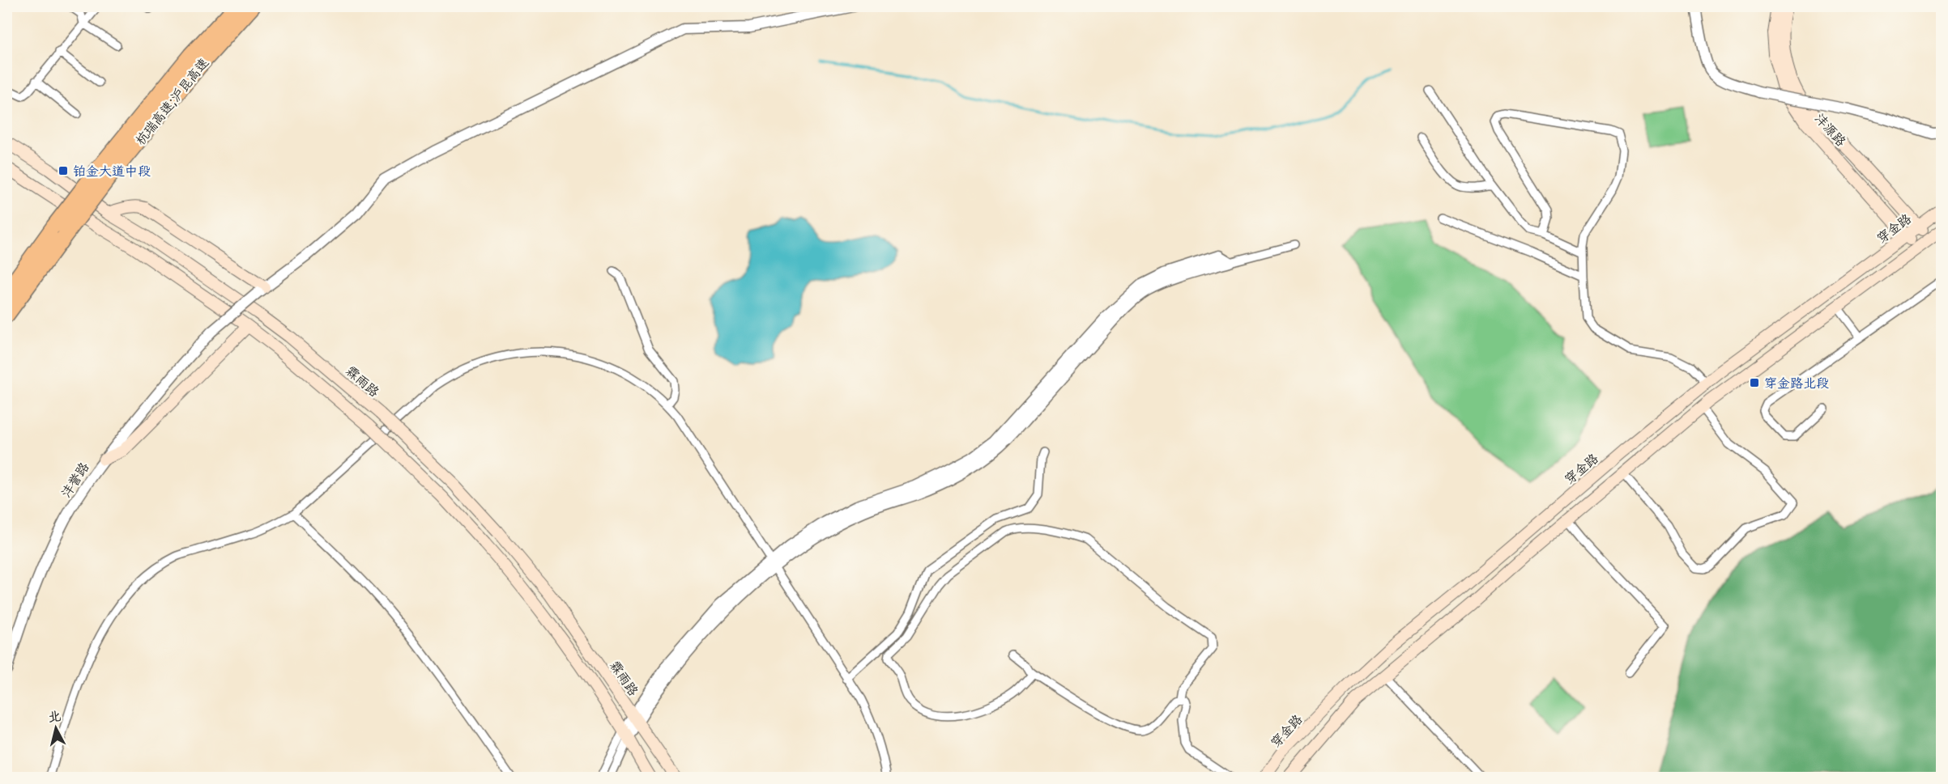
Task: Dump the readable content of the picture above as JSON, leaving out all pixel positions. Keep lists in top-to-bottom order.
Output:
{
  "streets": {
    "highway": ["杭瑞高速;沪昆高速"],
    "main road": ["沣源路", "穿金路", "霖雨路"],
    "street": ["沣誉路"]
  },
  "crossings": [
    ["沣源路", "穿金路"]
  ],
  "places": {
    "transit": ["铂金大道中段", "穿金路北段"]
  },
  "north": "top"
}
